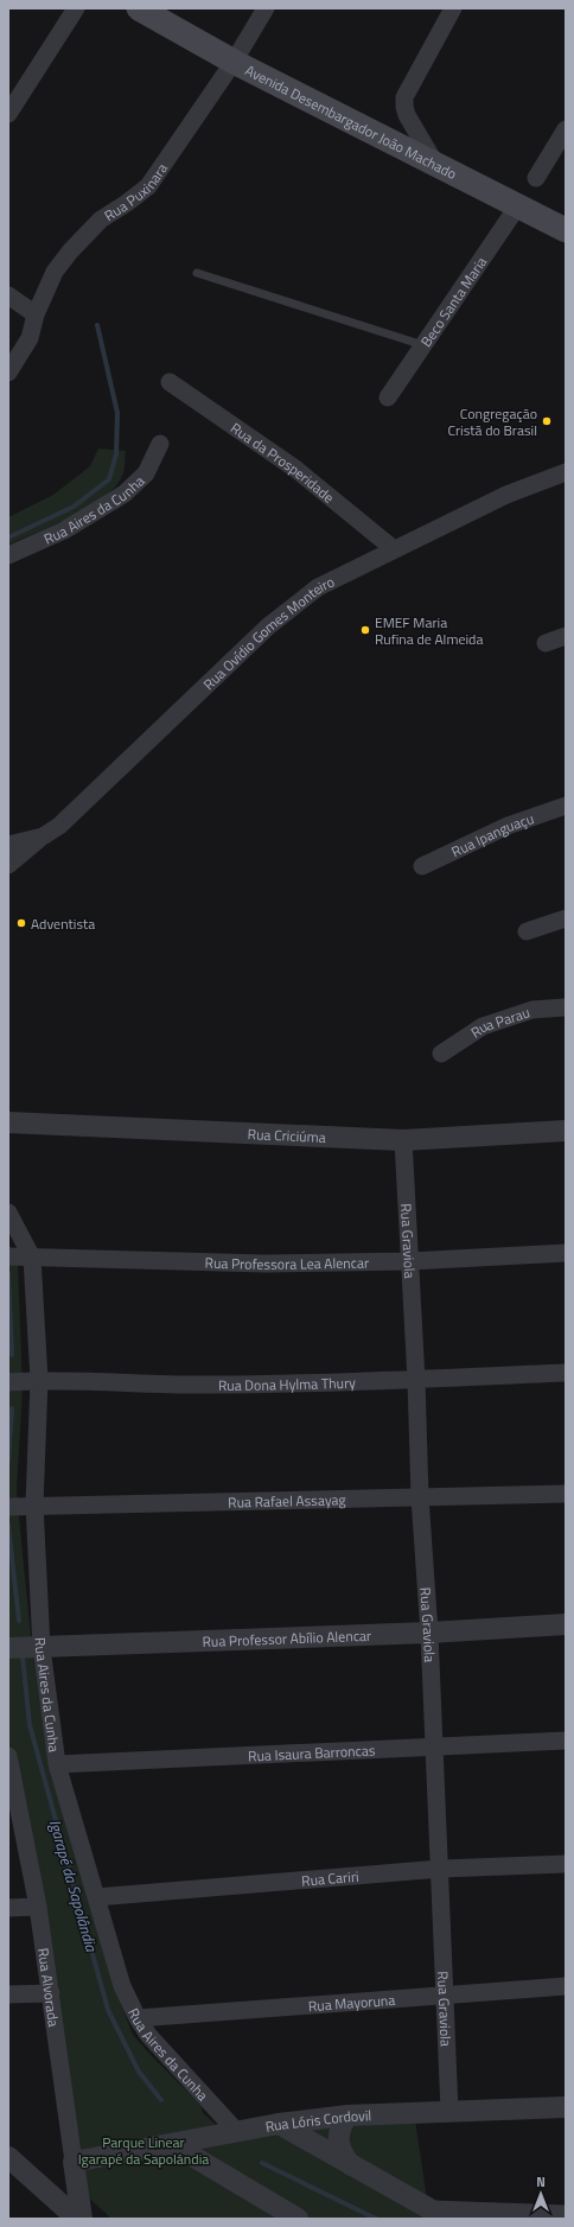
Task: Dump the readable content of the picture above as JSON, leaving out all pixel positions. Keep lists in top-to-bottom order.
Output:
{
  "streets": {
    "main road": ["Avenida Desembargador João Machado"],
    "street": [
      "Rua Puxinara",
      "Beco Santa Maria",
      "Rua da Prosperidade",
      "Rua Aires da Cunha",
      "Rua Ovídio Gomes Monteiro",
      "Rua Ipanguaçu",
      "Rua Parau",
      "Rua Criciúma",
      "Rua Graviola",
      "Rua Professora Lea Alencar",
      "Rua Dona Hylma Thury",
      "Rua Rafael Assayag",
      "Rua Professor Abílio Alencar",
      "Rua Isaura Barroncas",
      "Rua Cariri",
      "Rua Alvorada",
      "Rua Mayoruna",
      "Rua Lóris Cordovil"
    ]
  },
  "crossings": [
    ["Avenida Desembargador João Machado", "Rua Puxinara"],
    ["Avenida Desembargador João Machado", "Beco Santa Maria"],
    ["Rua da Prosperidade", "Rua Ovídio Gomes Monteiro"],
    ["Rua Aires da Cunha", "Rua Professora Lea Alencar"],
    ["Rua Aires da Cunha", "Rua Dona Hylma Thury"],
    ["Rua Aires da Cunha", "Rua Rafael Assayag"],
    ["Rua Aires da Cunha", "Rua Professor Abílio Alencar"],
    ["Rua Aires da Cunha", "Rua Isaura Barroncas"],
    ["Rua Aires da Cunha", "Rua Cariri"],
    ["Rua Aires da Cunha", "Rua Mayoruna"],
    ["Rua Aires da Cunha", "Rua Lóris Cordovil"],
    ["Rua Criciúma", "Rua Graviola"],
    ["Rua Graviola", "Rua Professora Lea Alencar"],
    ["Rua Graviola", "Rua Dona Hylma Thury"],
    ["Rua Graviola", "Rua Rafael Assayag"],
    ["Rua Graviola", "Rua Professor Abílio Alencar"],
    ["Rua Graviola", "Rua Isaura Barroncas"],
    ["Rua Graviola", "Rua Cariri"],
    ["Rua Graviola", "Rua Mayoruna"],
    ["Rua Graviola", "Rua Lóris Cordovil"],
    ["Rua Alvorada", "Rua Lóris Cordovil"]
  ],
  "water": ["Igarapé da Sapolândia"],
  "parks": ["Parque Linear Igarapé da Sapolândia"],
  "places": ["Congregação Cristã do Brasil", "EMEF Maria Rufina de Almeida", "Adventista"],
  "north": "top"
}
